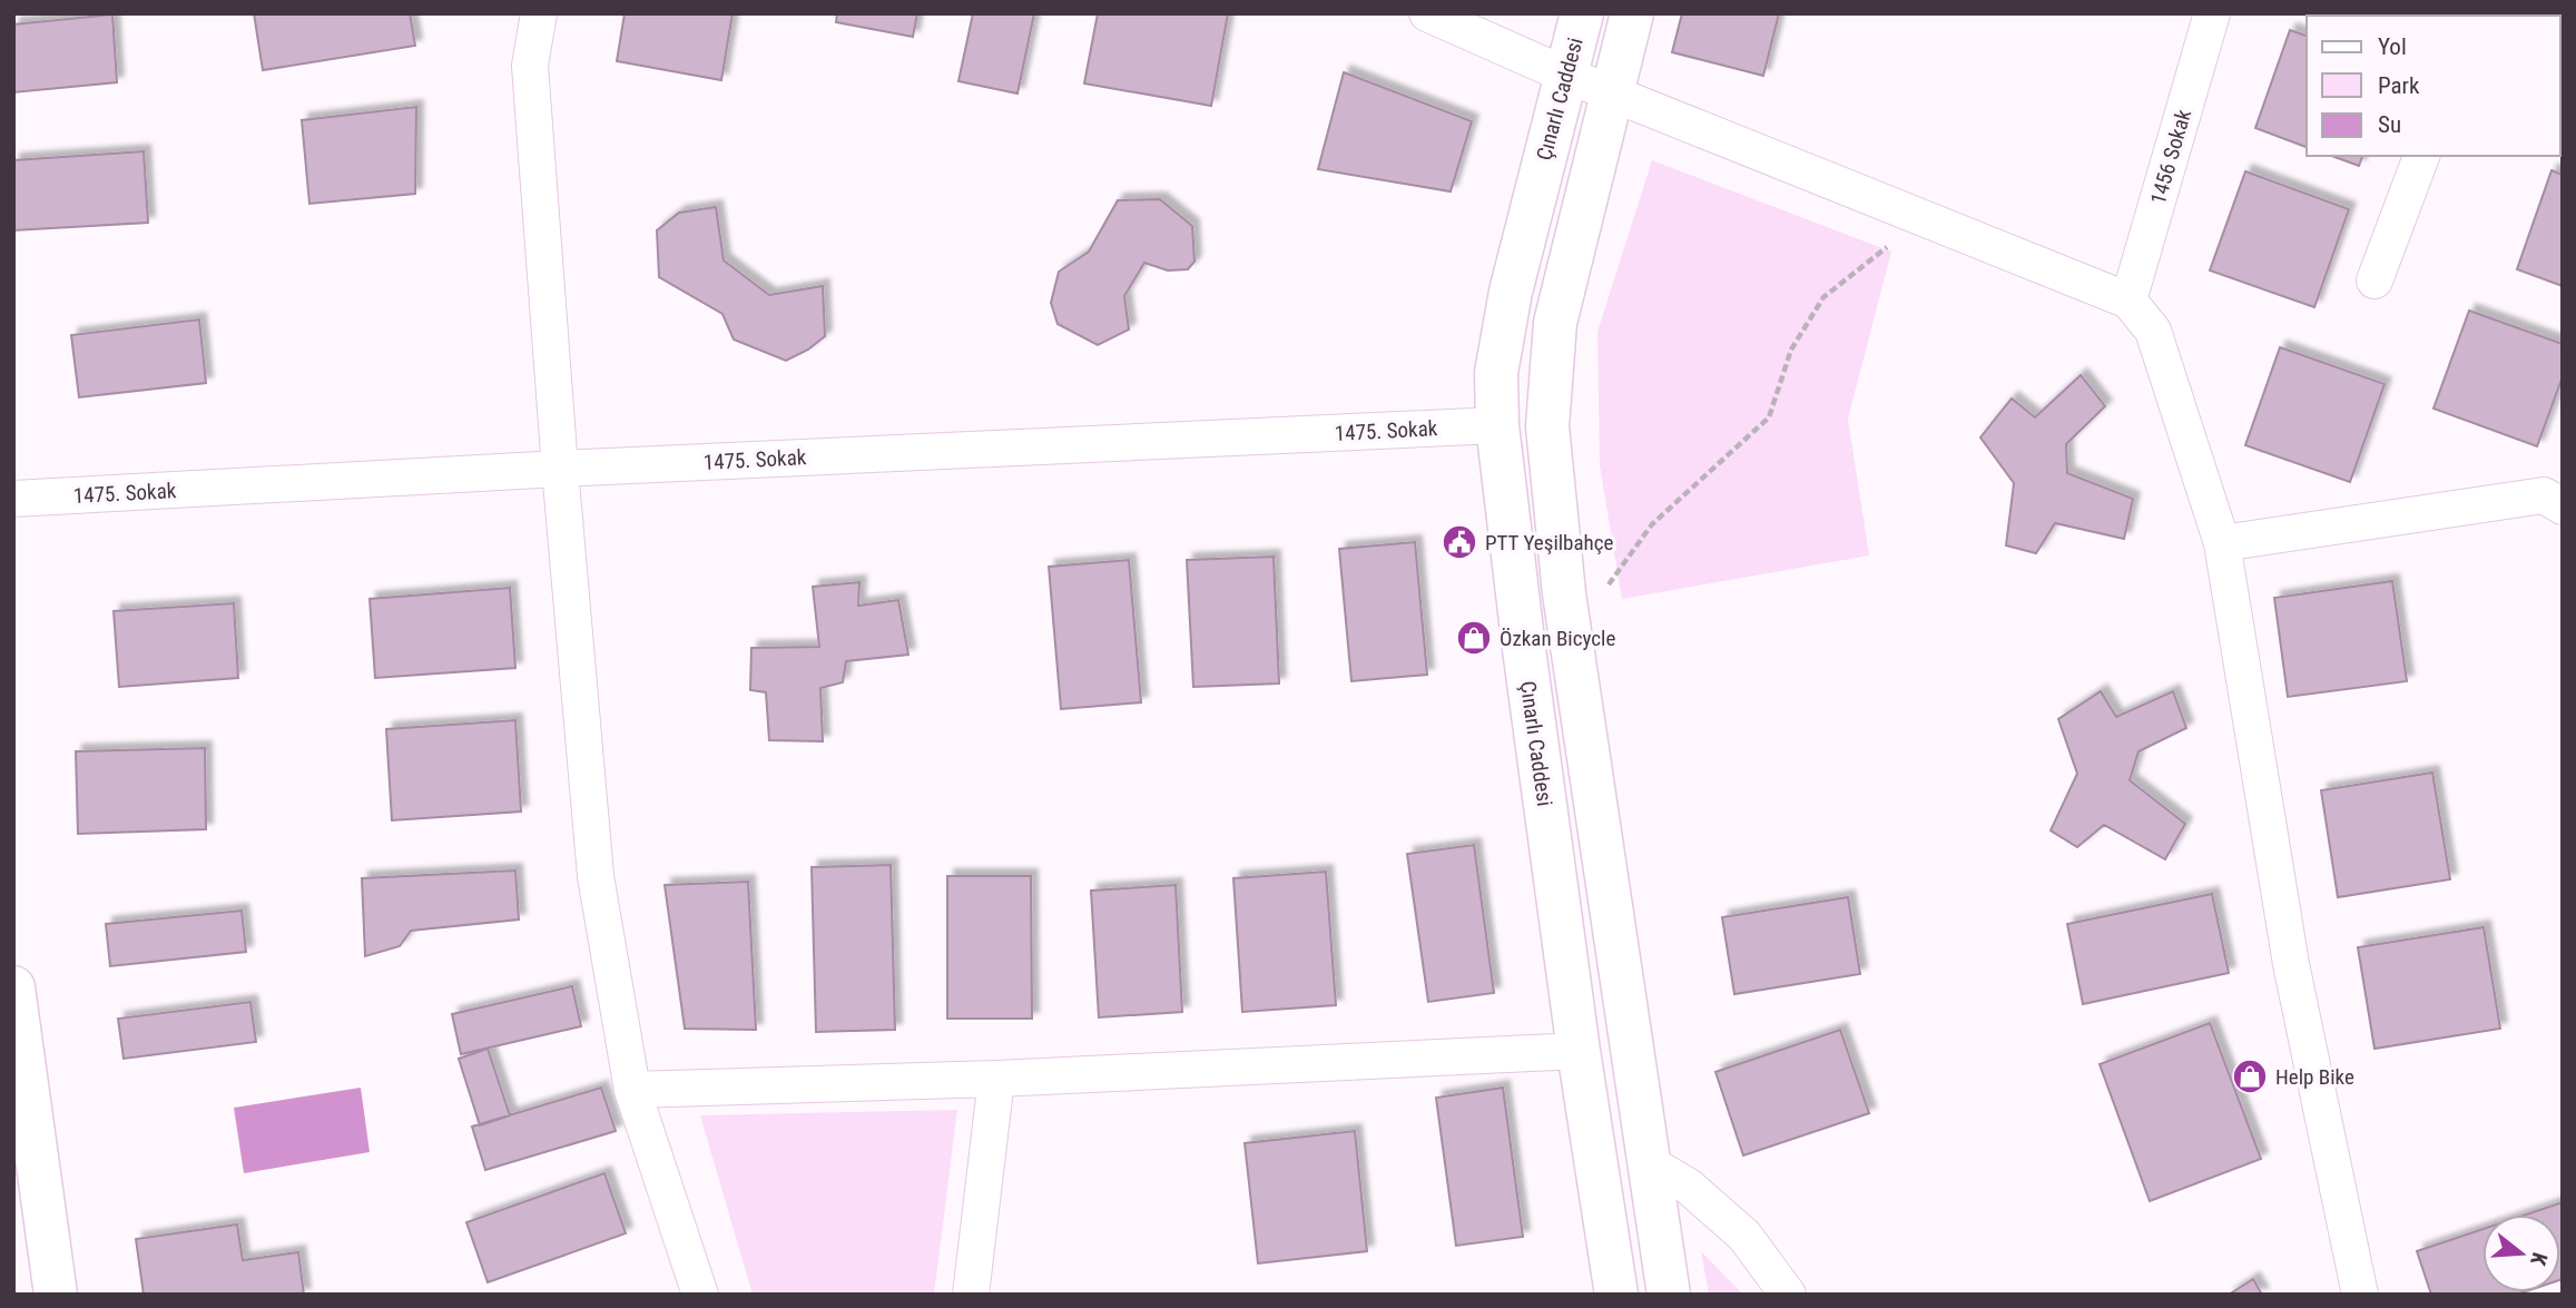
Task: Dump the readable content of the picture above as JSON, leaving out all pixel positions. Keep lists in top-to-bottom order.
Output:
{
  "streets": {
    "main road": ["Çınarlı Caddesi"],
    "street": ["1456 Sokak", "1475. Sokak"]
  },
  "crossings": [
    ["Çınarlı Caddesi", "1475. Sokak"]
  ],
  "places": {
    "public building": ["PTT Yeşilbahçe"],
    "shop": ["Özkan Bicycle", "Help Bike"]
  },
  "legend": ["Yol", "Park", "Su"],
  "north": "right"
}
